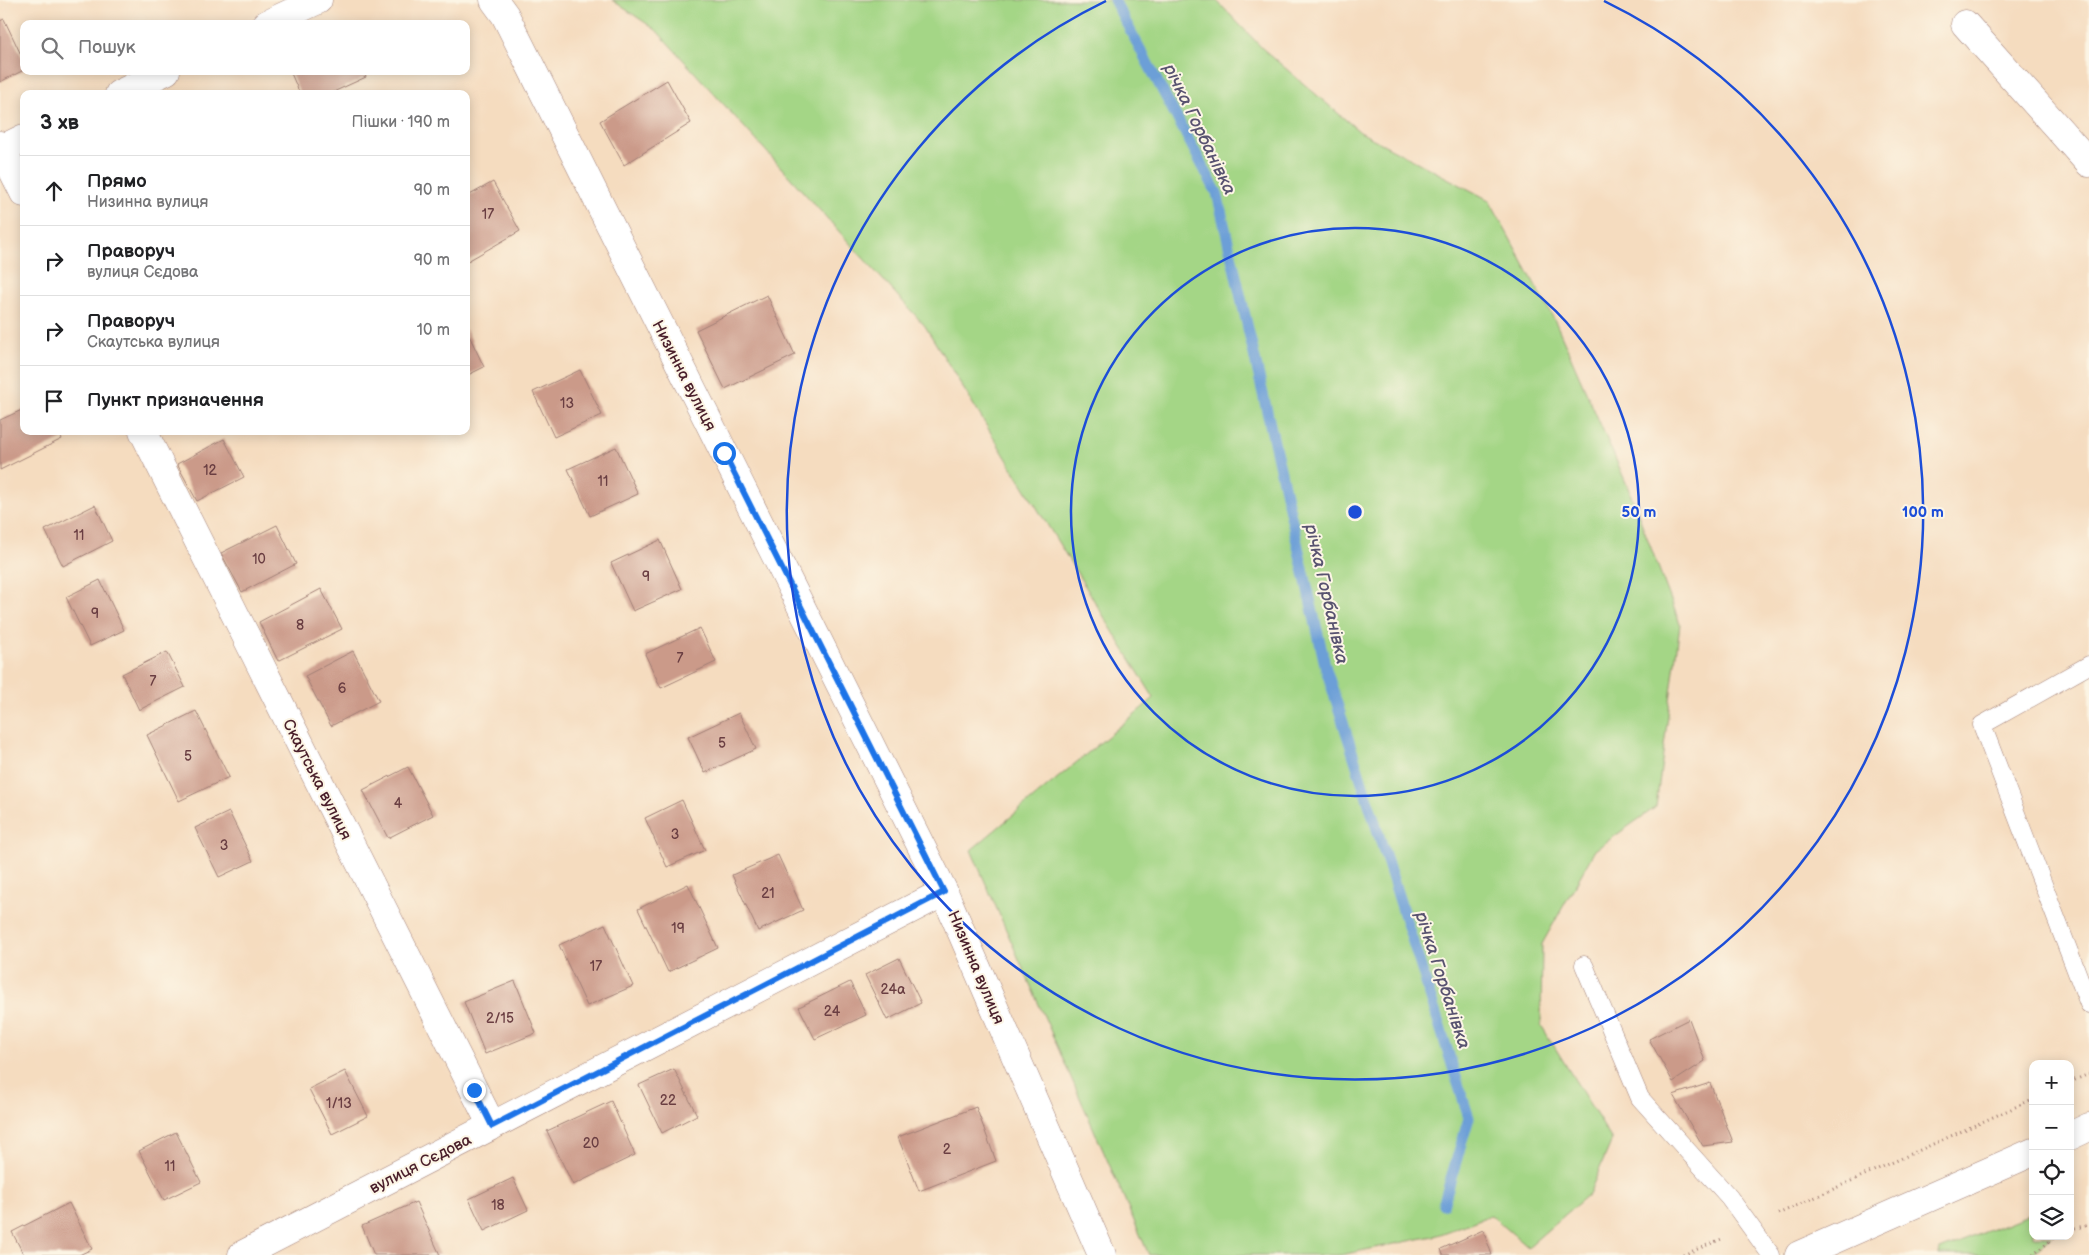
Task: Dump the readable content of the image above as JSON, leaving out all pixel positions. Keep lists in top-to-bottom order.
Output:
{
  "streets": {
    "street": ["Низинна вулиця", "Скаутська вулиця", "вулиця Сєдова"]
  },
  "crossings": [
    ["Низинна вулиця", "вулиця Сєдова"],
    ["Скаутська вулиця", "вулиця Сєдова"]
  ],
  "water": ["річка Горбанівка"],
  "house_numbers": [
    "17",
    "13",
    "12",
    "11",
    "11",
    "10",
    "9",
    "9",
    "8",
    "7",
    "7",
    "6",
    "5",
    "5",
    "4",
    "3",
    "3",
    "21",
    "19",
    "17",
    "24а",
    "24",
    "2/15",
    "22",
    "1/13",
    "20",
    "2",
    "11",
    "18"
  ],
  "page": {
    "search": "Пошук",
    "heading": ["3 хв", "Пішки · 190 m"],
    "list": [
      ["Прямо", "Низинна вулиця", "90 m"],
      ["Праворуч", "вулиця Сєдова", "90 m"],
      ["Праворуч", "Скаутська вулиця", "10 m"],
      "Пункт призначення"
    ],
    "map_buttons": ["+", "−"]
  },
  "rings": ["50 m", "100 m"]
}
